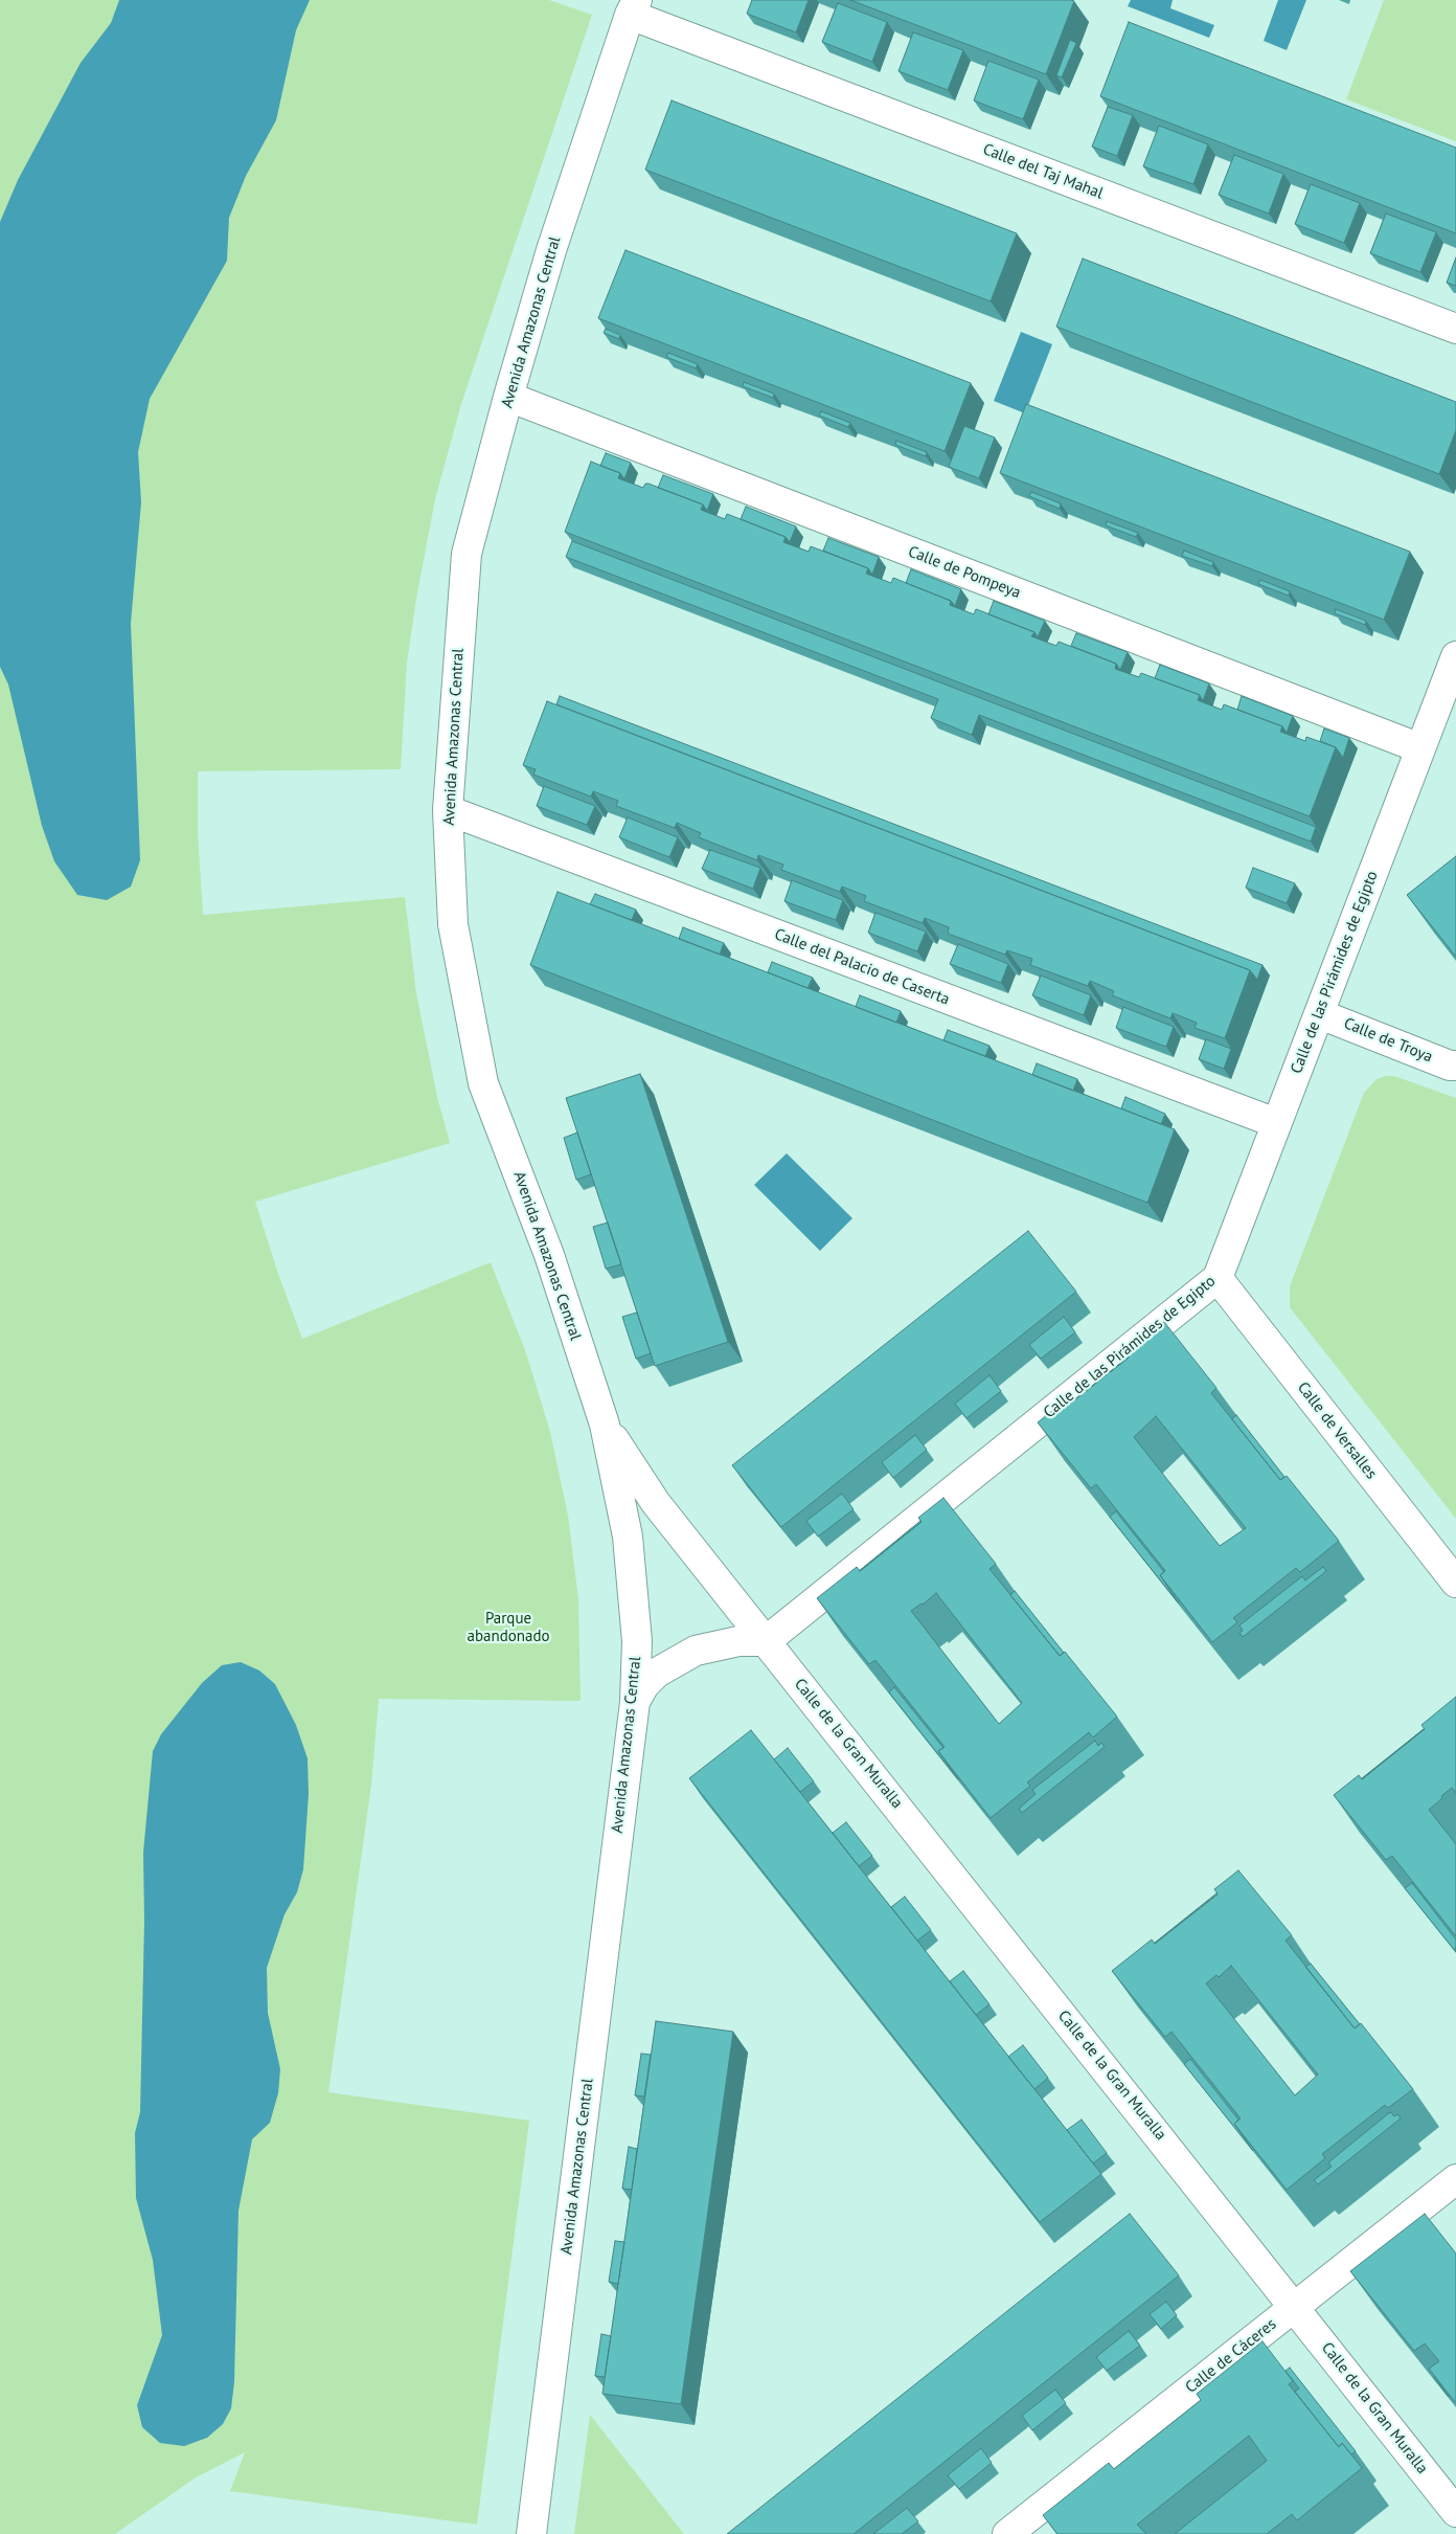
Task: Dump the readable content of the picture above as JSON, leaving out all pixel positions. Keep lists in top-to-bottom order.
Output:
{
  "streets": {
    "street": [
      "Calle del Taj Mahal",
      "Avenida Amazonas Central",
      "Calle de Pompeya",
      "Calle del Palacio de Caserta",
      "Calle de las Pirámides de Egipto",
      "Calle de Troya",
      "Calle de Versalles",
      "Calle de la Gran Muralla",
      "Calle de Cáceres"
    ]
  },
  "crossings": [
    ["Calle del Taj Mahal", "Avenida Amazonas Central"],
    ["Avenida Amazonas Central", "Calle de Pompeya"],
    ["Avenida Amazonas Central", "Calle del Palacio de Caserta"],
    ["Avenida Amazonas Central", "Calle de la Gran Muralla"],
    ["Calle de Pompeya", "Calle de las Pirámides de Egipto"],
    ["Calle del Palacio de Caserta", "Calle de las Pirámides de Egipto"],
    ["Calle de las Pirámides de Egipto", "Calle de Troya"],
    ["Calle de las Pirámides de Egipto", "Calle de Versalles"],
    ["Calle de las Pirámides de Egipto", "Calle de la Gran Muralla"],
    ["Calle de la Gran Muralla", "Calle de Cáceres"]
  ],
  "parks": ["Parque abandonado"]
}
